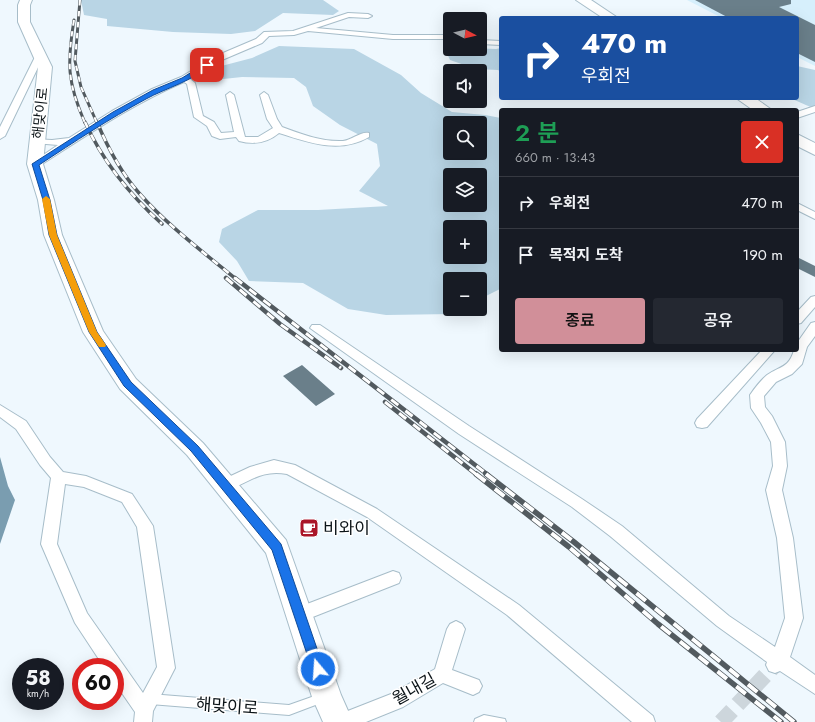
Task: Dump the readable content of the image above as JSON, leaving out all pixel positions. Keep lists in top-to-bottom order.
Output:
{
  "streets": {
    "main road": ["해맞이로"],
    "street": ["월내길"]
  },
  "places": {
    "cafe": ["비와이"]
  },
  "north": "right",
  "page": {
    "map_buttons": ["+", "−"],
    "turn": ["470 m", "우회전"],
    "heading": ["2 분", "660 m · 13:43"],
    "list": [
      {
        "name": "우회전",
        "value": "470 m"
      },
      {
        "name": "목적지 도착",
        "value": "190 m"
      }
    ],
    "buttons": ["종료", "공유"],
    "speed": "58 km/h",
    "limit": "60"
  }
}
